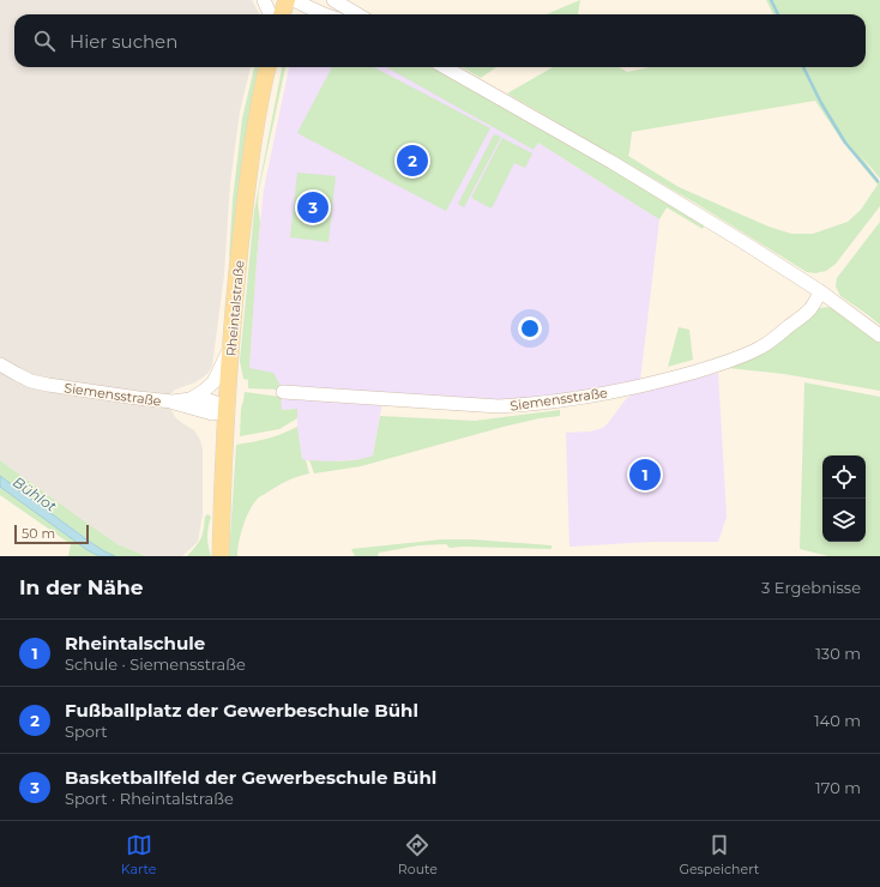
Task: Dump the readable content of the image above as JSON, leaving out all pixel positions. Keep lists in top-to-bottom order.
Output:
{
  "streets": {
    "main road": ["Rheintalstraße"],
    "street": ["Siemensstraße"]
  },
  "crossings": [
    ["Rheintalstraße", "Siemensstraße"]
  ],
  "water": ["Bühlot"],
  "scale_bar": "50 m",
  "page": {
    "search": "Hier suchen",
    "pins": ["2", "3", "1"],
    "scale": "50 m",
    "heading": ["In der Nähe", "3 Ergebnisse"],
    "list": [
      {
        "mark": "1",
        "name": "Rheintalschule",
        "note": "Schule · Siemensstraße",
        "value": "130 m"
      },
      {
        "mark": "2",
        "name": "Fußballplatz der Gewerbeschule Bühl",
        "note": "Sport",
        "value": "140 m"
      },
      {
        "mark": "3",
        "name": "Basketballfeld der Gewerbeschule Bühl",
        "note": "Sport · Rheintalstraße",
        "value": "170 m"
      }
    ],
    "nav": ["Karte", "Route", "Gespeichert"]
  }
}
